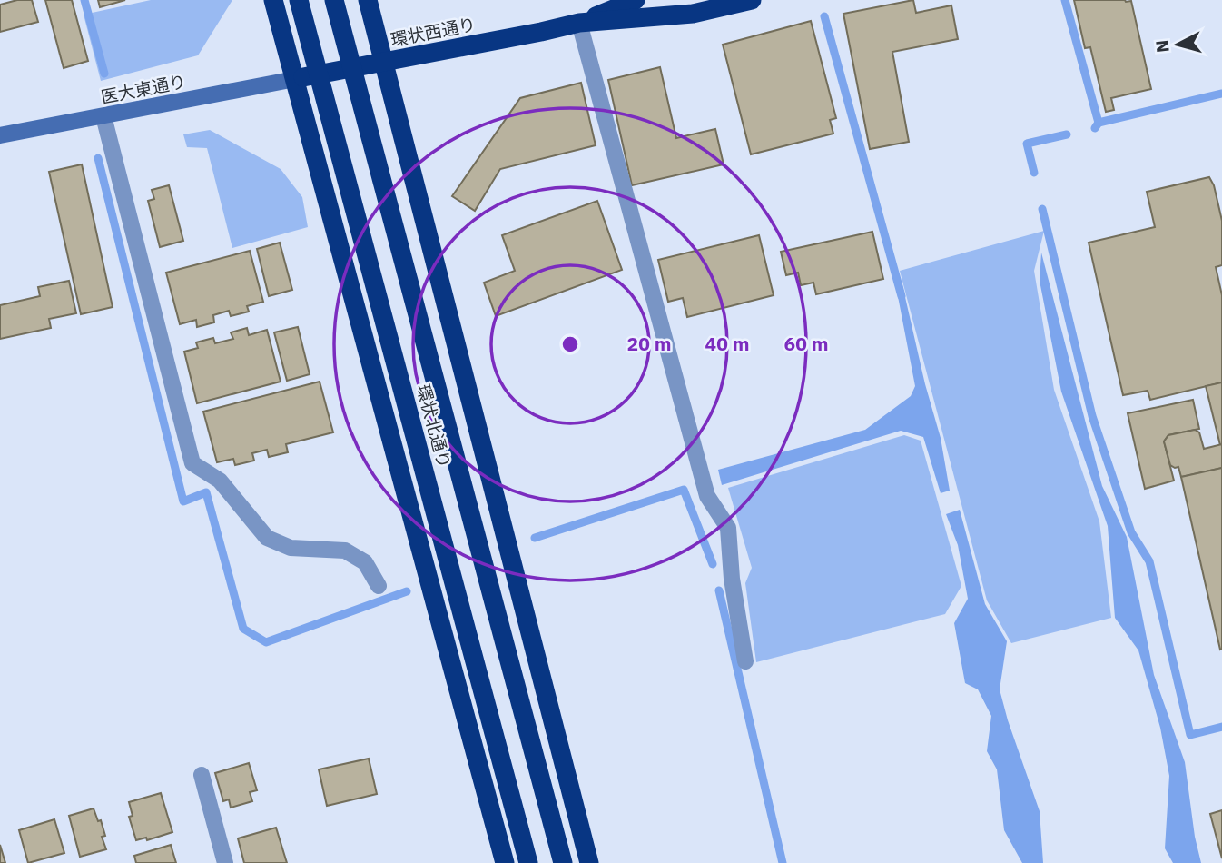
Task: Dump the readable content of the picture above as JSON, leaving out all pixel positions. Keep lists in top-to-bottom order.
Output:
{
  "streets": {
    "highway": ["環状西通り", "環状北通り"],
    "street": ["医大東通り"]
  },
  "crossings": [
    ["環状西通り", "医大東通り"]
  ],
  "north": "left",
  "rings": ["20 m", "40 m", "60 m"]
}
